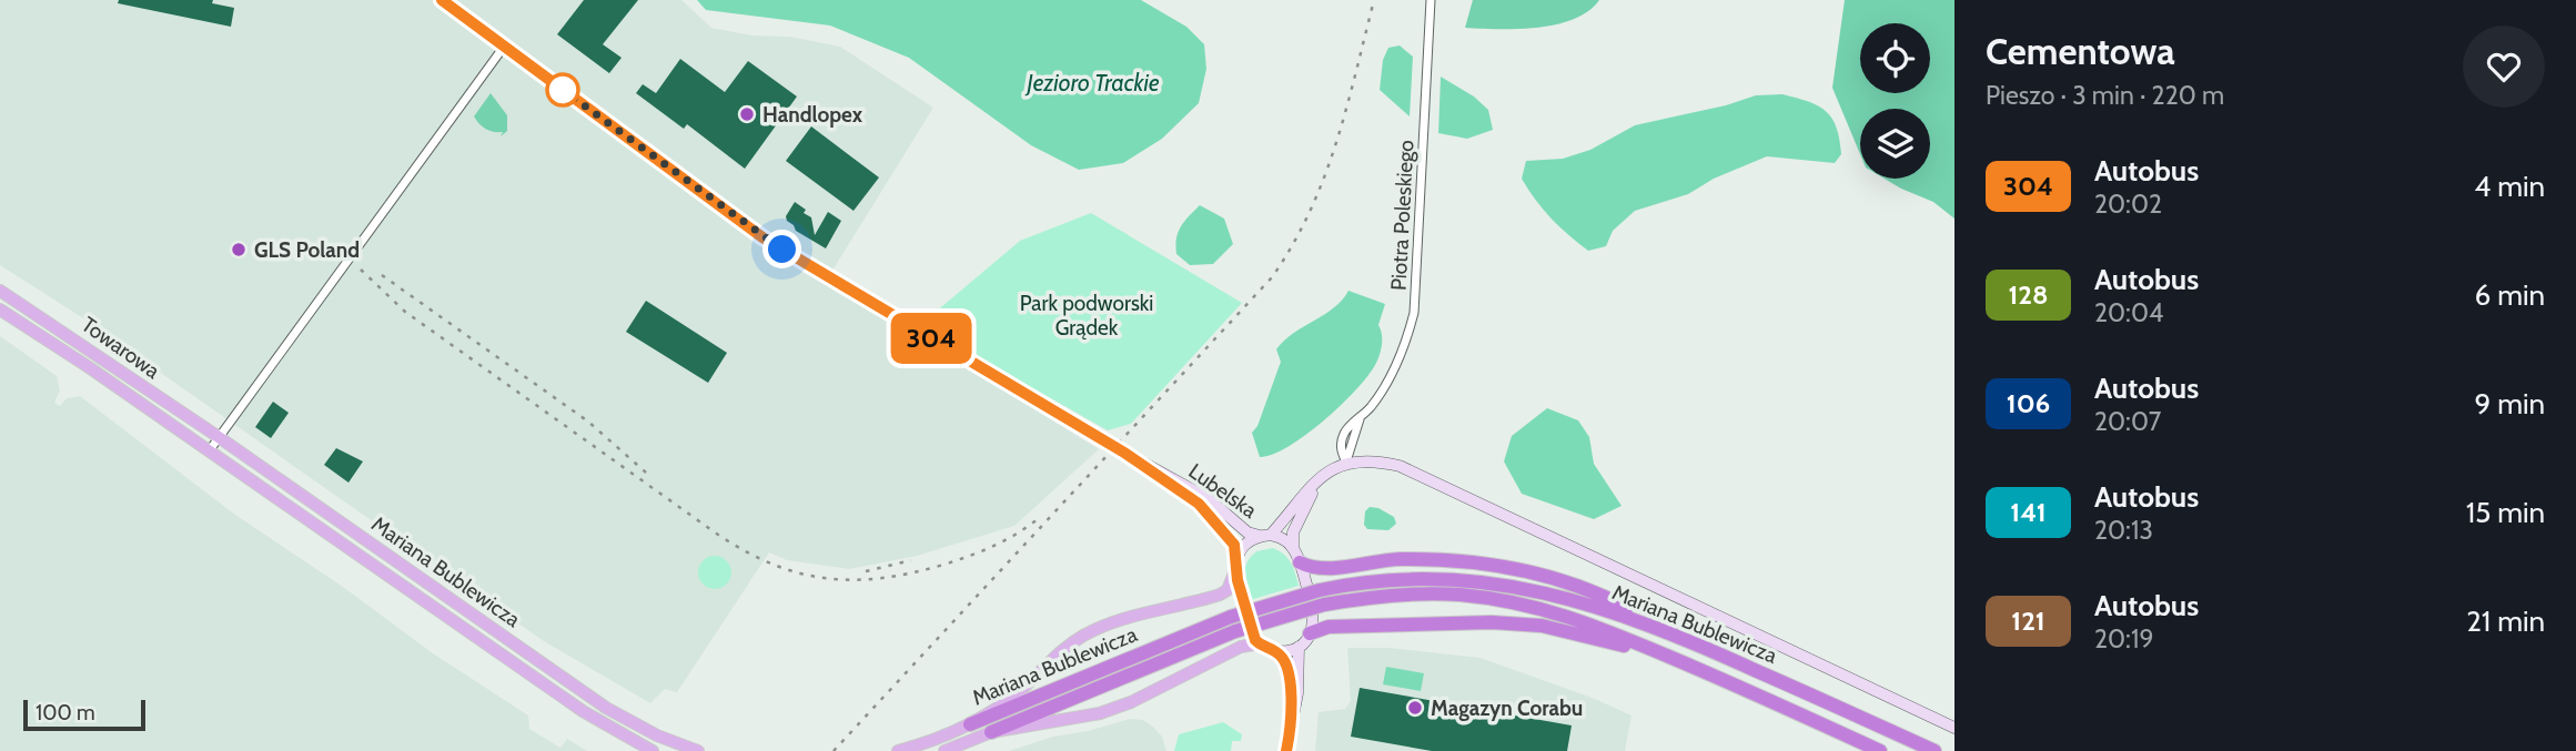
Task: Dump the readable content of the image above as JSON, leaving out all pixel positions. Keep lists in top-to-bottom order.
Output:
{
  "streets": {
    "highway": ["Mariana Bublewicza"],
    "main road": ["Towarowa"],
    "street": ["Piotra Poleskiego", "Lubelska"]
  },
  "crossings": [
    ["Towarowa", "Mariana Bublewicza"]
  ],
  "water": ["Jezioro Trackie"],
  "parks": ["Park podworski Grądek"],
  "places": ["Handlopex", "GLS Poland", "Magazyn Corabu"],
  "lines": ["bus line 304"],
  "scale_bar": "100 m",
  "page": {
    "on_map": "304",
    "heading": ["Cementowa", "Pieszo · 3 min · 220 m"],
    "list": [
      {
        "mark": "304",
        "name": "Autobus",
        "note": "20:02",
        "value": "4 min"
      },
      {
        "mark": "128",
        "name": "Autobus",
        "note": "20:04",
        "value": "6 min"
      },
      {
        "mark": "106",
        "name": "Autobus",
        "note": "20:07",
        "value": "9 min"
      },
      {
        "mark": "141",
        "name": "Autobus",
        "note": "20:13",
        "value": "15 min"
      },
      {
        "mark": "121",
        "name": "Autobus",
        "note": "20:19",
        "value": "21 min"
      }
    ],
    "scale": "100 m"
  }
}
